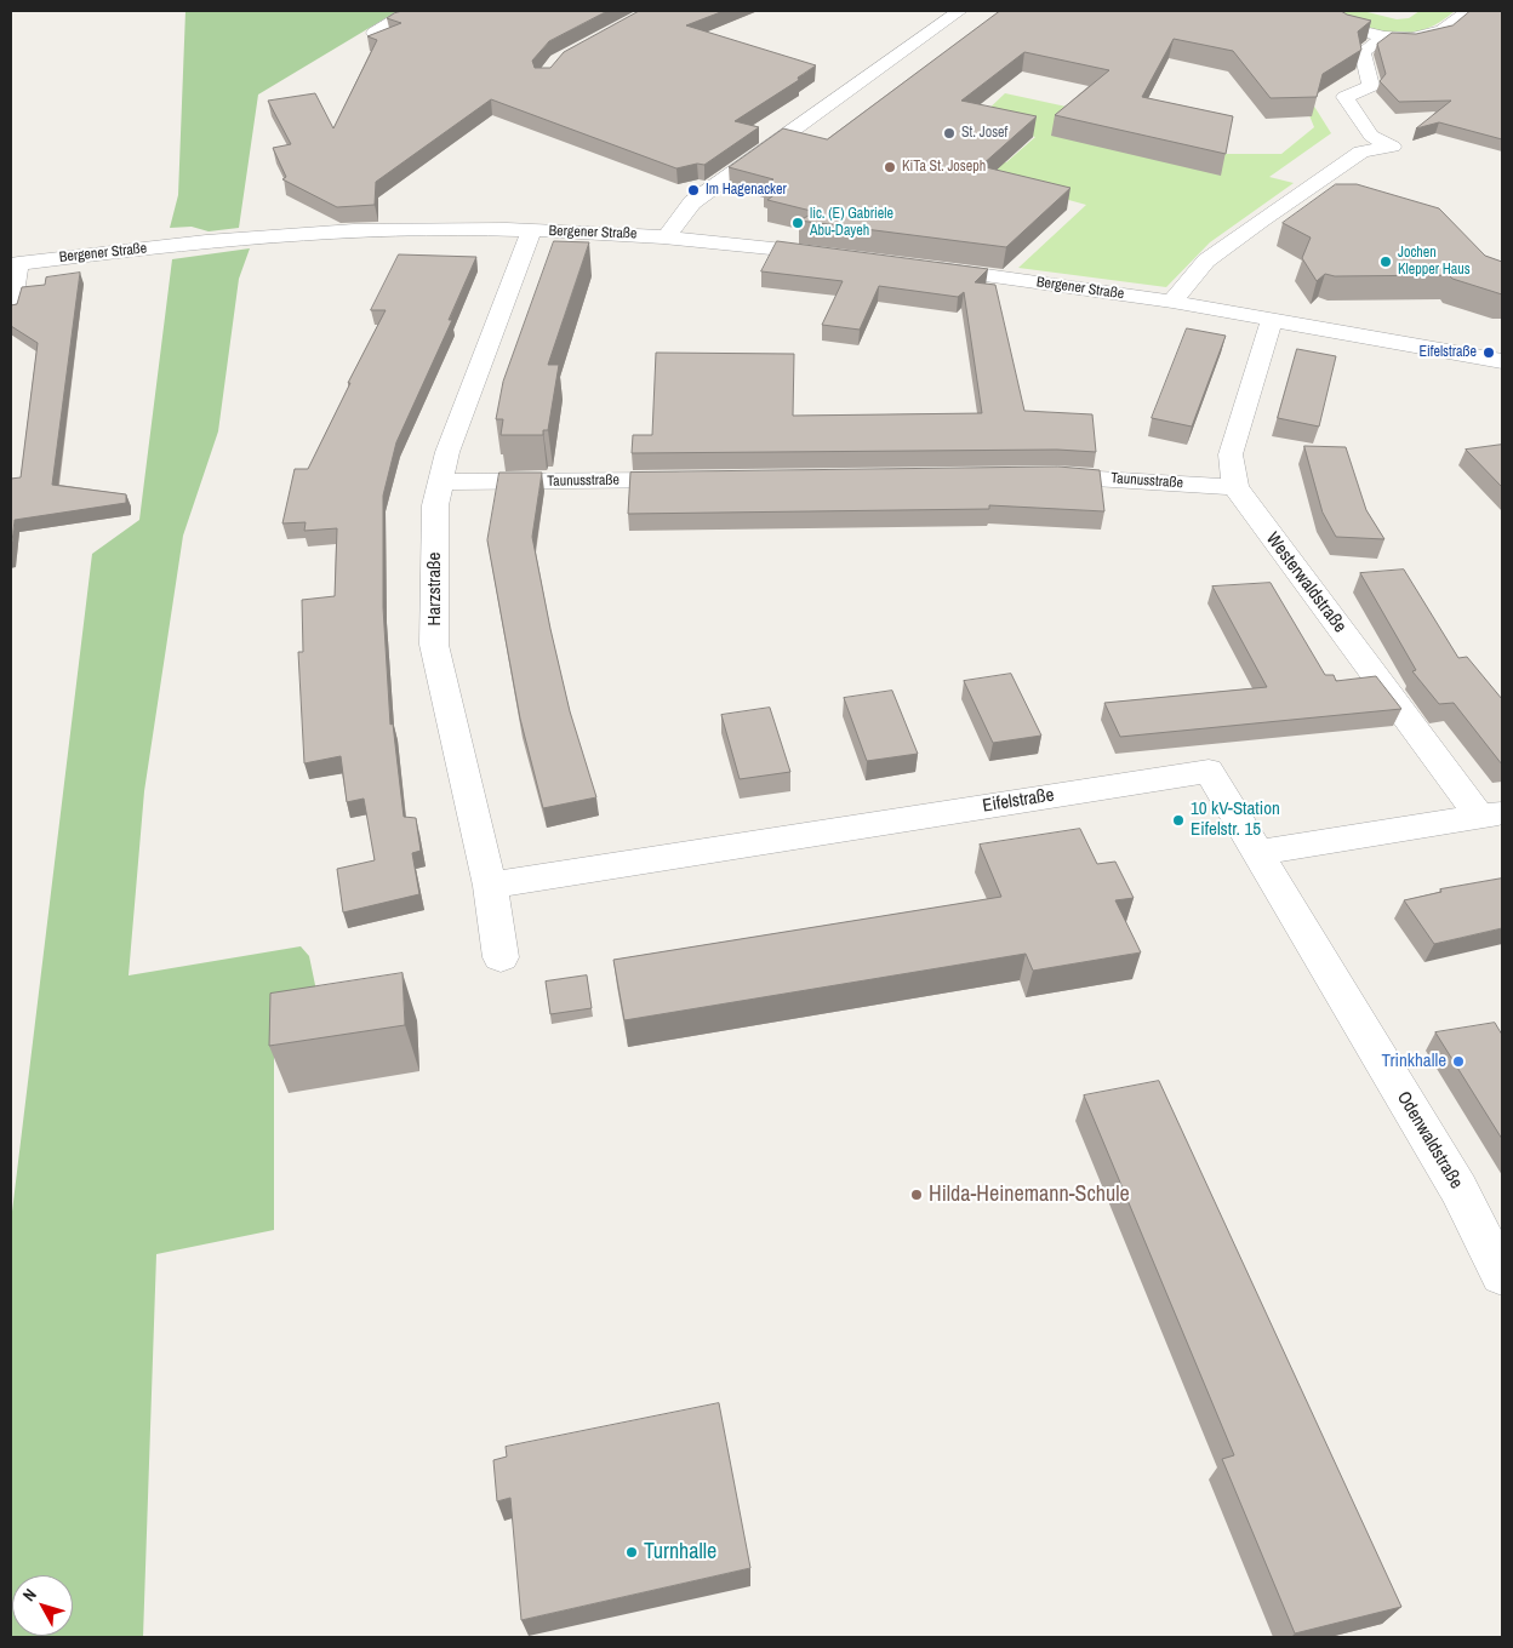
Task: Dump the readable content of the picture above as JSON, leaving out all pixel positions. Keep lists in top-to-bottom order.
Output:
{
  "streets": {
    "street": [
      "Bergener Straße",
      "Taunusstraße",
      "Westerwaldstraße",
      "Harzstraße",
      "Eifelstraße",
      "Odenwaldstraße"
    ]
  },
  "crossings": [
    ["Bergener Straße", "Westerwaldstraße"],
    ["Bergener Straße", "Harzstraße"],
    ["Taunusstraße", "Westerwaldstraße"],
    ["Taunusstraße", "Harzstraße"],
    ["Harzstraße", "Eifelstraße"],
    ["Eifelstraße", "Odenwaldstraße"]
  ],
  "places": [
    "St. Josef",
    "KiTa St. Joseph",
    "Im Hagenacker",
    "lic. (E) Gabriele Abu-Dayeh",
    "Jochen Klepper Haus",
    "Eifelstraße",
    "10 kV-Station Eifelstr. 15",
    "Trinkhalle",
    "Hilda-Heinemann-Schule",
    "Turnhalle"
  ],
  "north": "top left"
}
